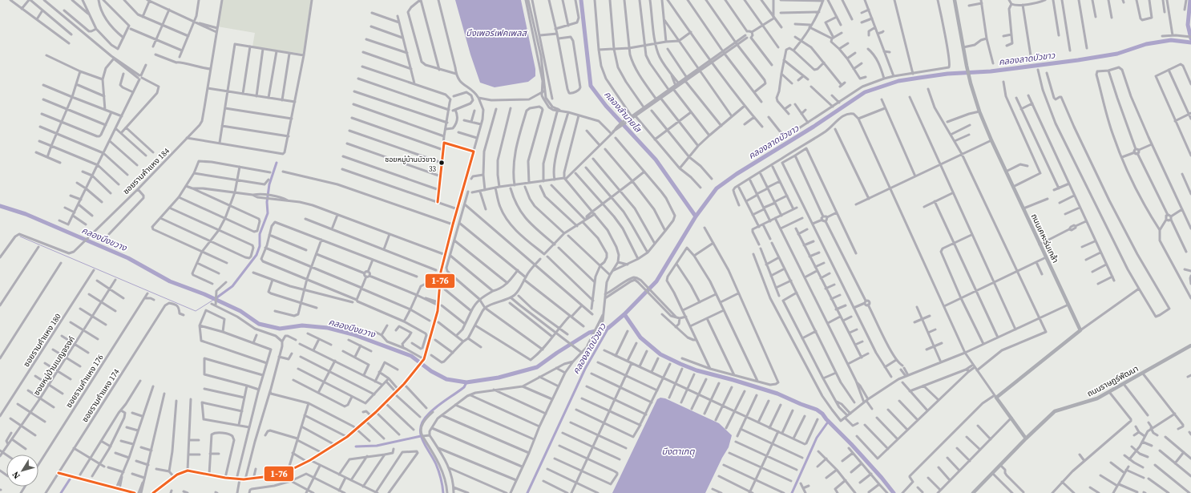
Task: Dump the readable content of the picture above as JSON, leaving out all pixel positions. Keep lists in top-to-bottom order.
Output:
{
  "streets": {
    "street": [
      "ซอยรามคำแหง 184",
      "ถนนเคหะร่มเกล้า",
      "ซอยรามคำแหง 180",
      "ซอยหมู่บ้านเบญจรงค์",
      "ซอยรามคำแหง 176",
      "ถนนราษฏร์พัฒนา",
      "ซอยรามคำแหง 174"
    ]
  },
  "water": [
    "บึงเพอร์เฟคเพลส",
    "คลองลาดบัวขาว",
    "คลองลำนายโส",
    "คลองบึงขวาง",
    "บึงตาเกตุ"
  ],
  "places": ["ซอยหมู่บ้านบัวขาว 33"],
  "lines": ["transit line 1-76"],
  "north": "bottom left"
}
